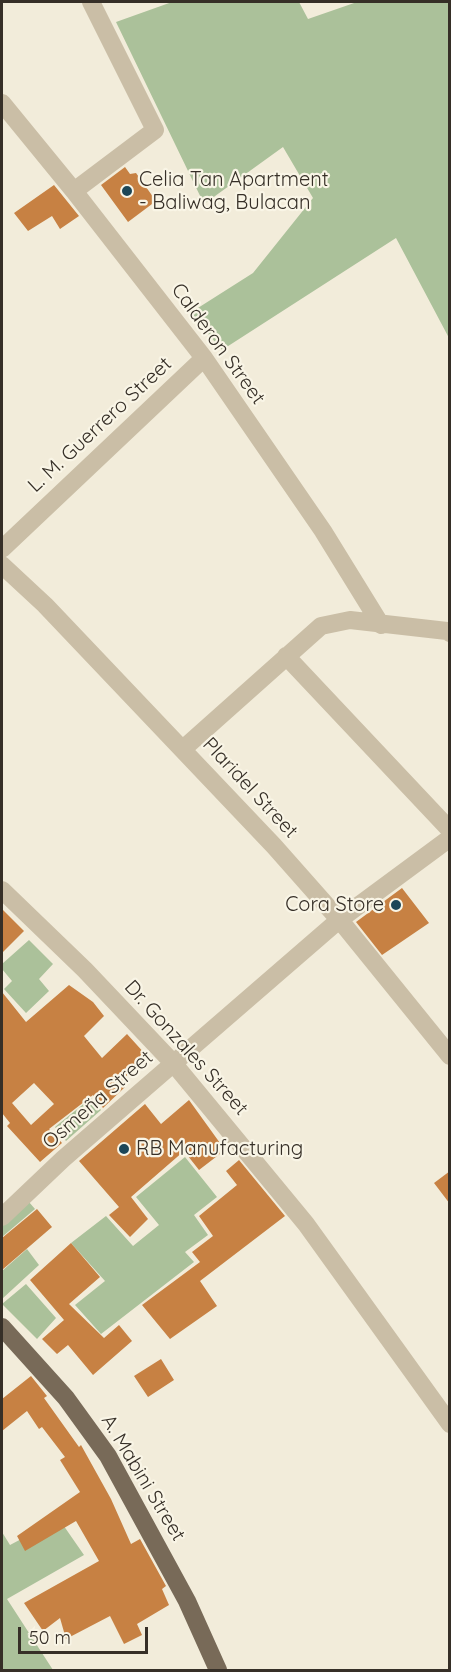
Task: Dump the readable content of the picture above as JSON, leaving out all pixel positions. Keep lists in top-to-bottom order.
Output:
{
  "streets": {
    "main road": ["A. Mabini Street"],
    "street": [
      "Calderon Street",
      "L. M. Guerrero Street",
      "Plaridel Street",
      "Dr. Gonzales Street",
      "Osmeña Street"
    ]
  },
  "crossings": [
    ["Calderon Street", "L. M. Guerrero Street"],
    ["Plaridel Street", "Osmeña Street"],
    ["Dr. Gonzales Street", "Osmeña Street"]
  ],
  "places": ["Celia Tan Apartment - Baliwag, Bulacan", "Cora Store", "RB Manufacturing"],
  "scale_bar": "50 m"
}
